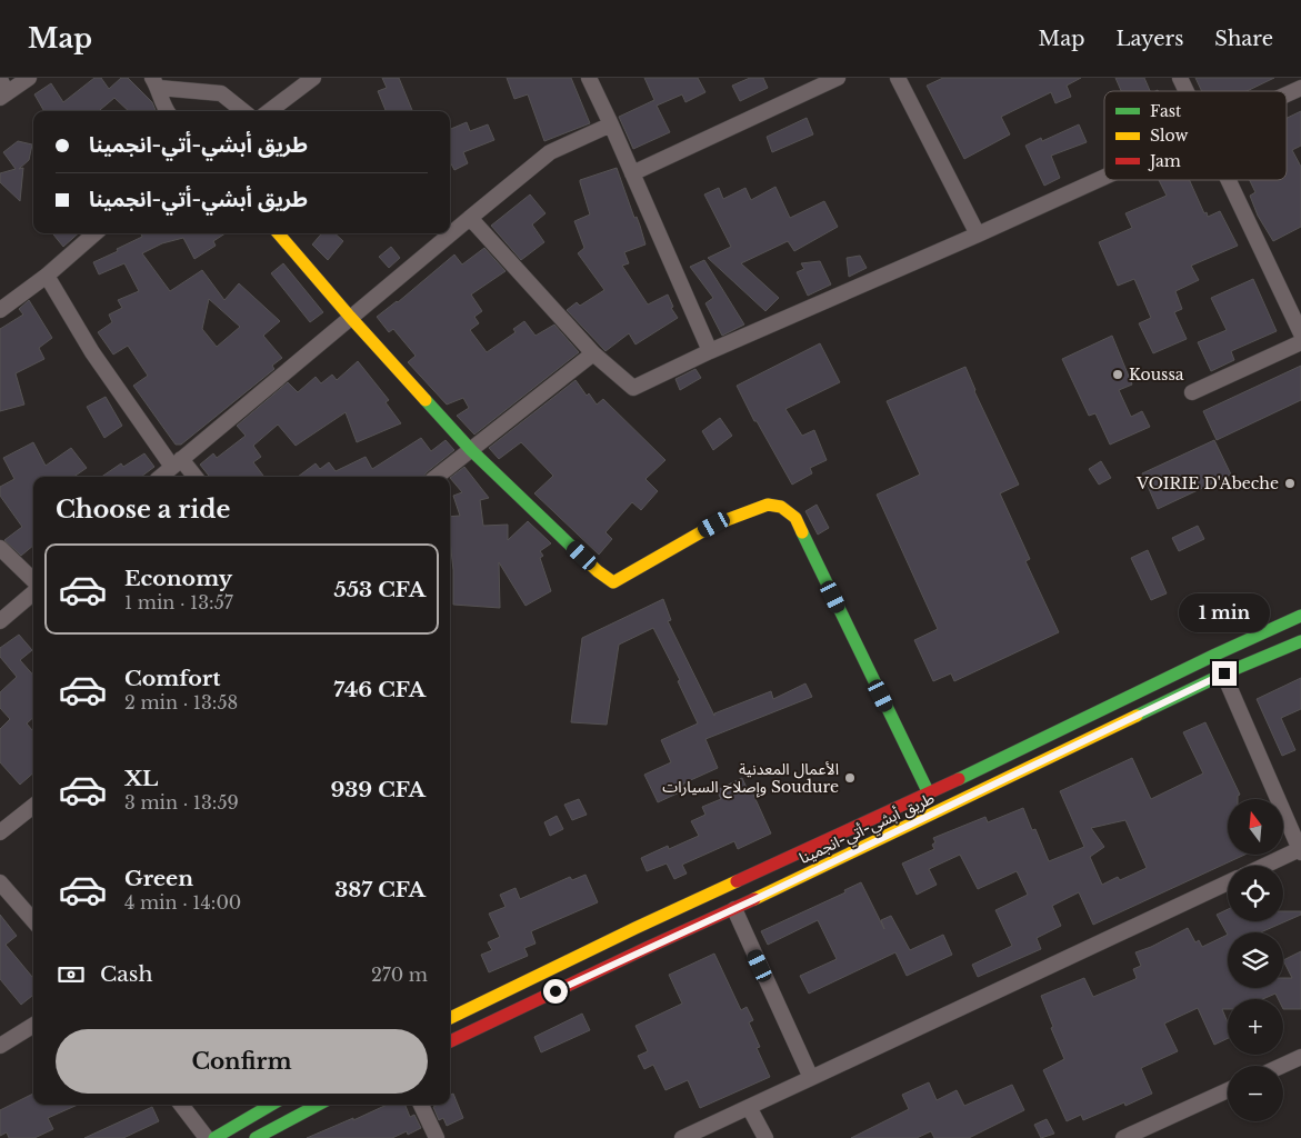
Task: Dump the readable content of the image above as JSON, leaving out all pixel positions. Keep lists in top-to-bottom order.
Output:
{
  "streets": {
    "main road": ["طريق أبشي-أتي-انجمينا"]
  },
  "places": ["Koussa", "VOIRIE D'Abeche", "الأعمال المعدنية وإصلاح السيارات Soudure"],
  "legend": ["Fast", "Slow", "Jam"],
  "north": "top",
  "page": {
    "header": "Map",
    "nav": ["Map", "Layers", "Share"],
    "banner": ["طريق أبشي-أتي-انجمينا", "طريق أبشي-أتي-انجمينا"],
    "heading": "Choose a ride",
    "list": [
      {
        "name": "Economy",
        "note": "1 min · 13:57",
        "value": "553 CFA"
      },
      {
        "name": "Comfort",
        "note": "2 min · 13:58",
        "value": "746 CFA"
      },
      {
        "name": "XL",
        "note": "3 min · 13:59",
        "value": "939 CFA"
      },
      {
        "name": "Green",
        "note": "4 min · 14:00",
        "value": "387 CFA"
      }
    ],
    "bubble": "1 min",
    "map_buttons": ["+", "−"],
    "pay": ["Cash", "270 m"],
    "buttons": "Confirm"
  }
}
